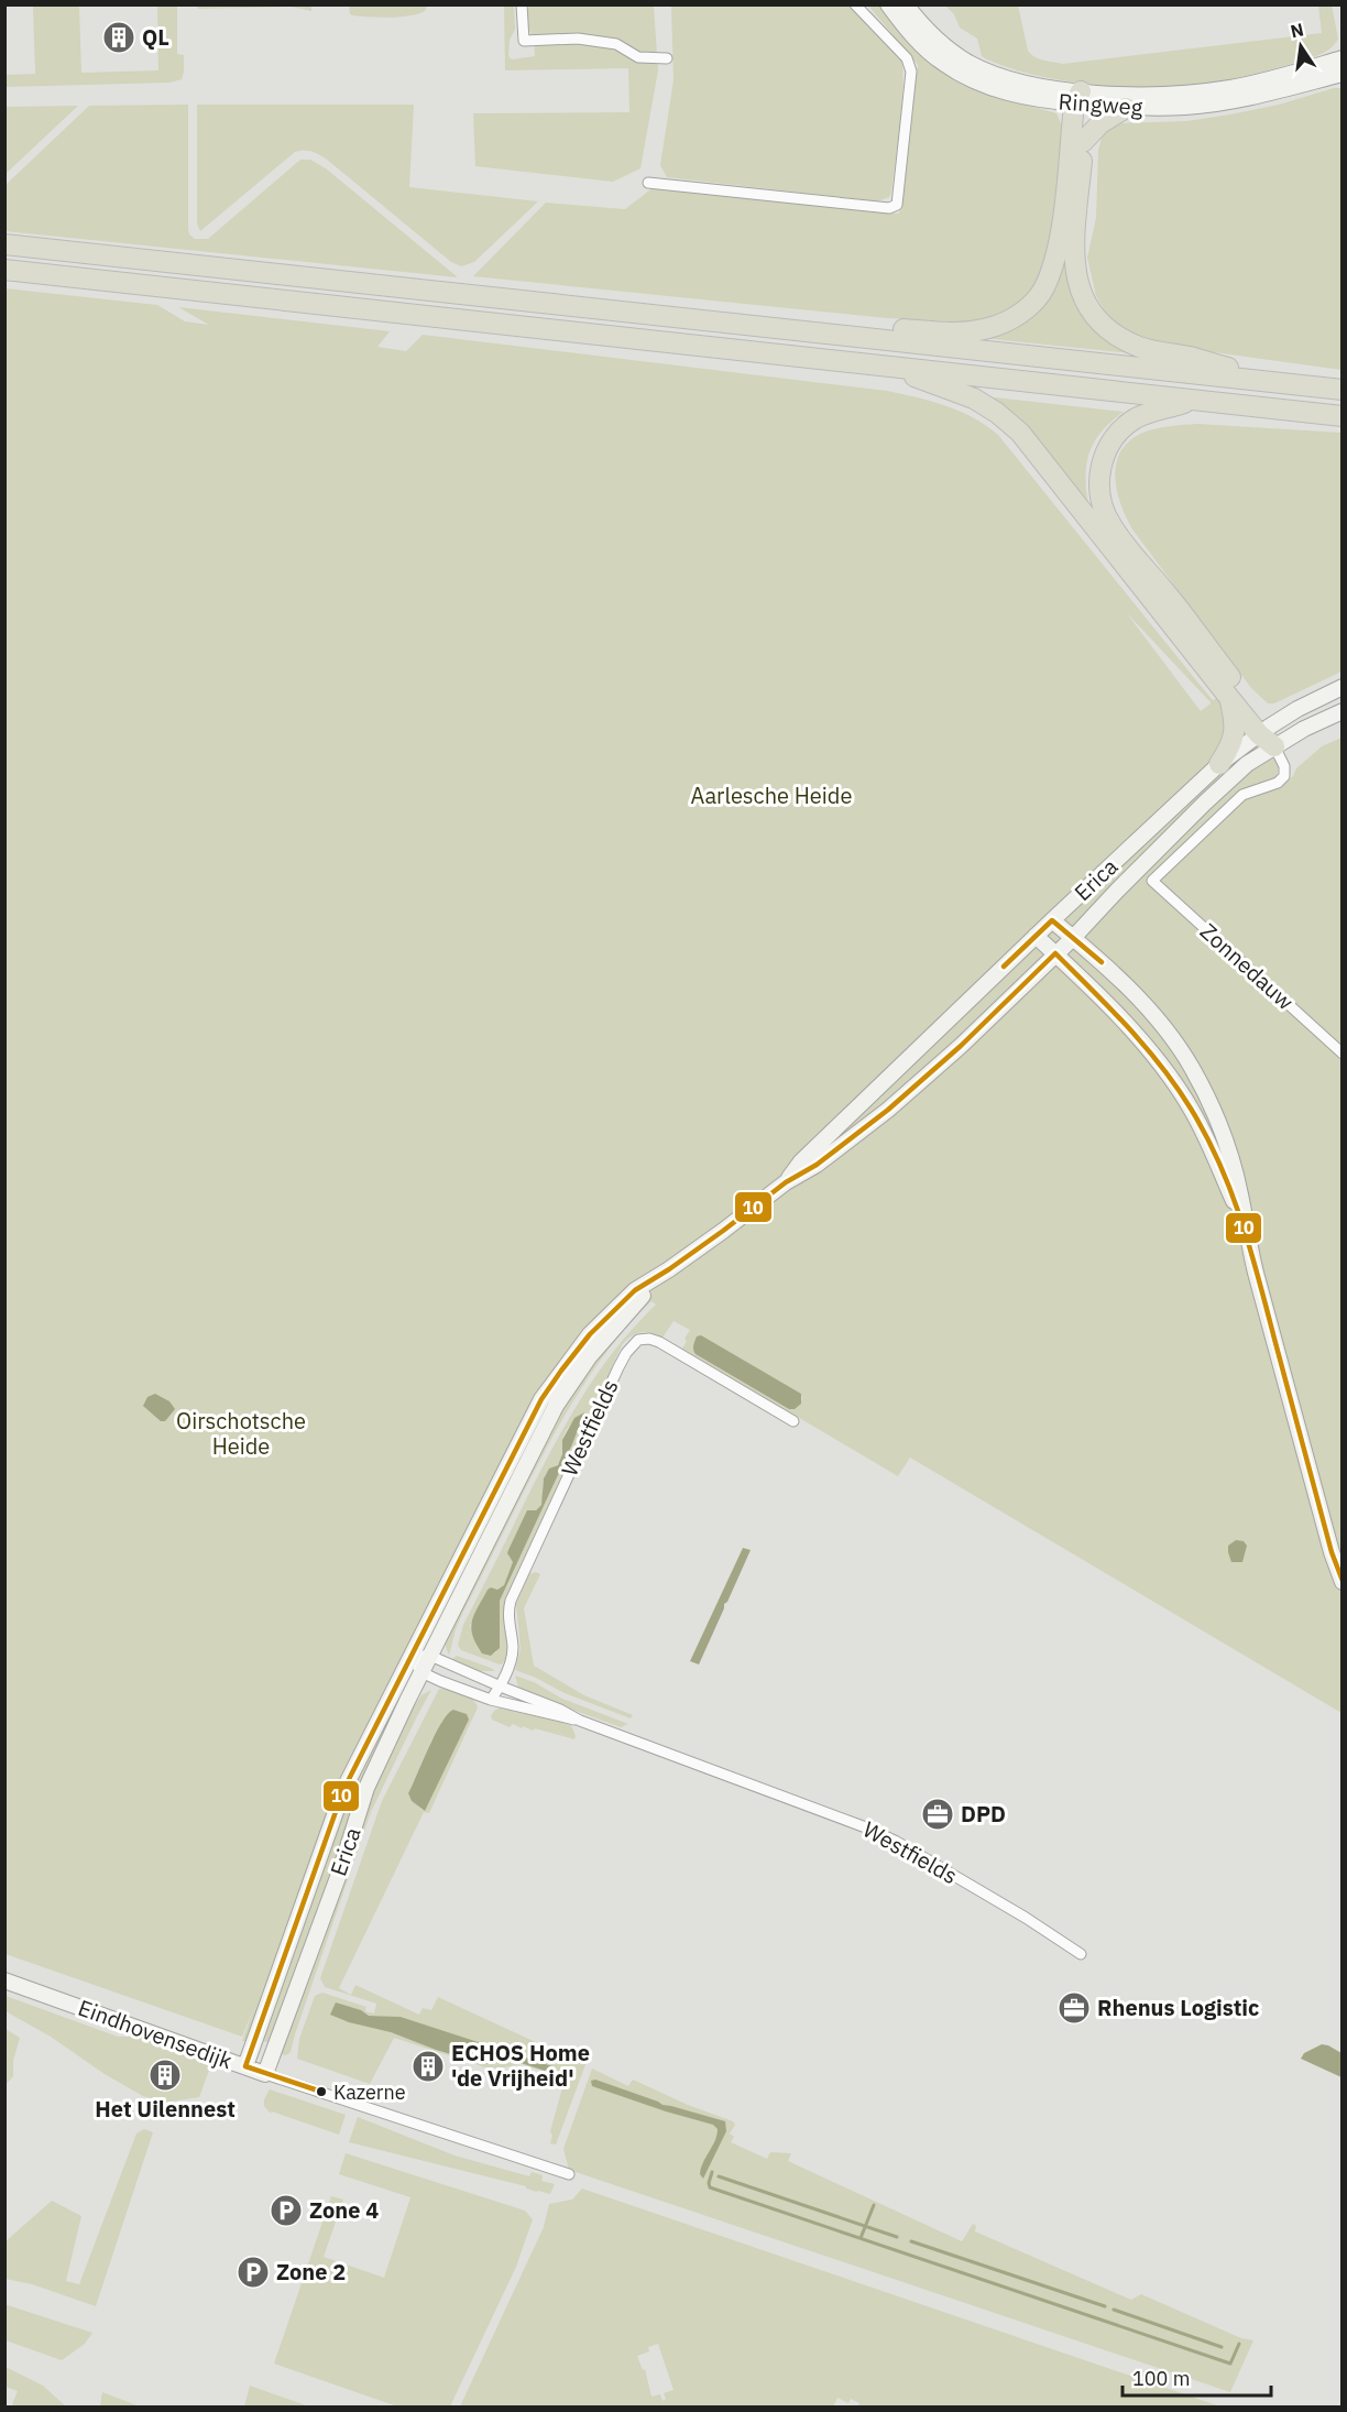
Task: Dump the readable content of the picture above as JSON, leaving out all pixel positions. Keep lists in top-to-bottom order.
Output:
{
  "streets": {
    "street": [
      "Ringweg",
      "Erica",
      "Zonnedauw",
      "Westfields",
      "Eindhovensedijk"
    ]
  },
  "crossings": [
    ["Erica", "Zonnedauw"],
    ["Erica", "Westfields"],
    ["Erica", "Eindhovensedijk"]
  ],
  "parks": ["Aarlesche Heide", "Oirschotsche Heide"],
  "places": {
    "building": ["QL", "ECHOS Home 'de Vrijheid'", "Het Uilennest"],
    "office": ["DPD", "Rhenus Logistic"],
    "other": ["Kazerne"],
    "parking": ["Zone 4", "Zone 2"]
  },
  "lines": ["transit line 10"],
  "scale_bar": "100 m",
  "north": "top"
}
